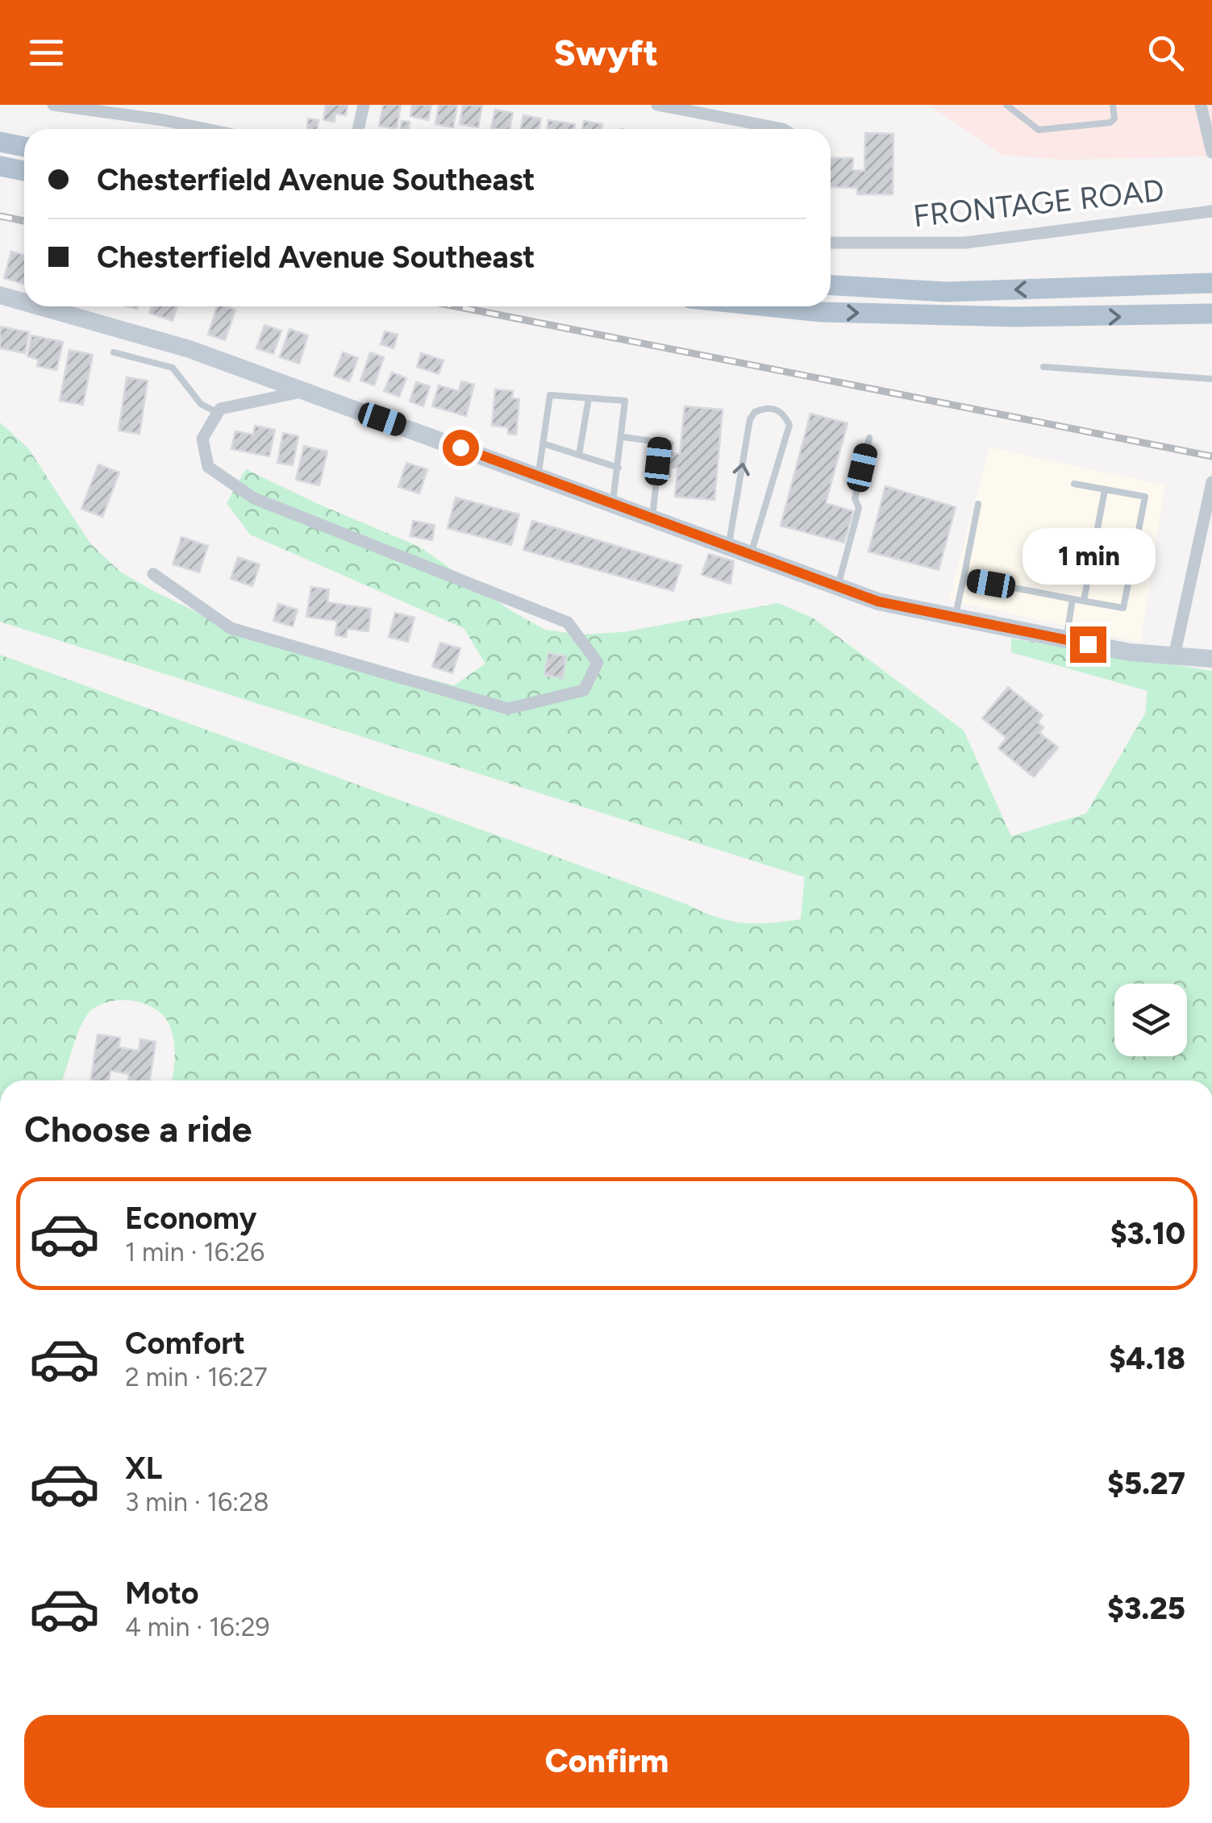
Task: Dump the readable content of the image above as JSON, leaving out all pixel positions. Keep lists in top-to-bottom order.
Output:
{
  "streets": {
    "street": ["FRONTAGE ROAD"]
  },
  "page": {
    "header": "Swyft",
    "banner": ["Chesterfield Avenue Southeast", "Chesterfield Avenue Southeast"],
    "bubble": "1 min",
    "heading": "Choose a ride",
    "list": [
      {
        "name": "Economy",
        "note": "1 min · 16:26",
        "value": "$3.10"
      },
      {
        "name": "Comfort",
        "note": "2 min · 16:27",
        "value": "$4.18"
      },
      {
        "name": "XL",
        "note": "3 min · 16:28",
        "value": "$5.27"
      },
      {
        "name": "Moto",
        "note": "4 min · 16:29",
        "value": "$3.25"
      }
    ],
    "buttons": "Confirm"
  }
}
